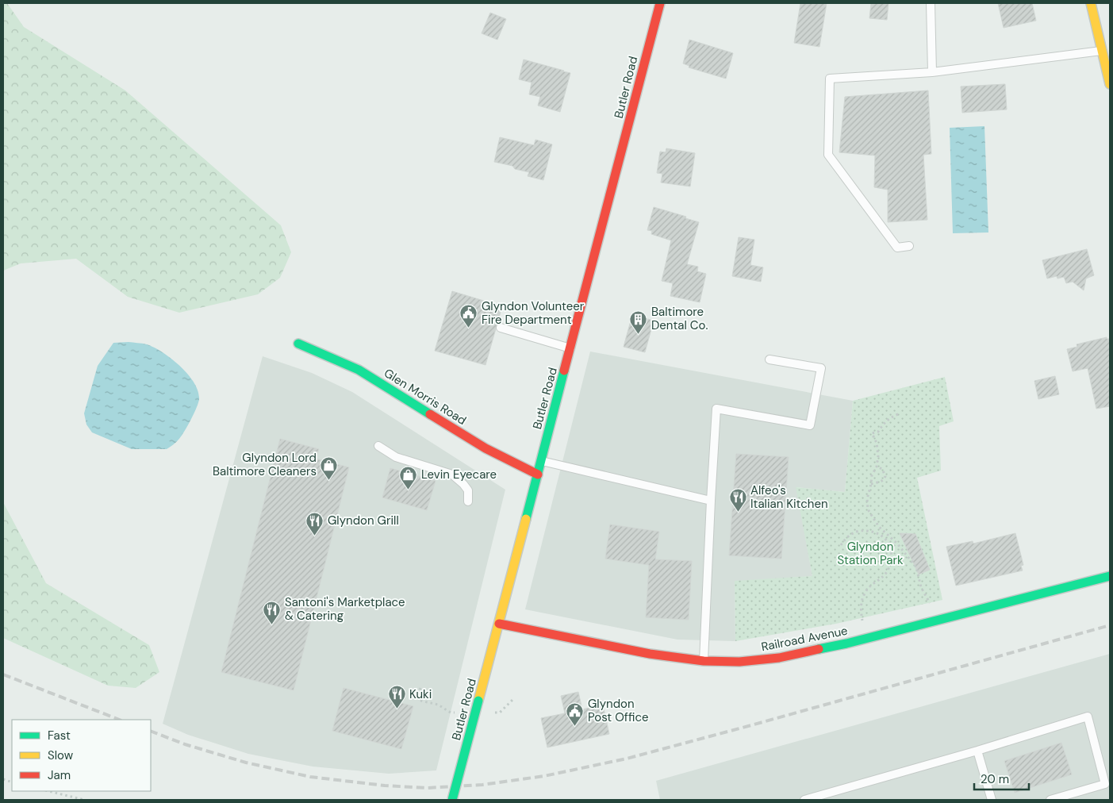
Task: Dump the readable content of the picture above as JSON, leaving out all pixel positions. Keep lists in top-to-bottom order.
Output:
{
  "streets": {
    "street": ["Butler Road", "Glen Morris Road", "Railroad Avenue"]
  },
  "crossings": [
    ["Butler Road", "Glen Morris Road"],
    ["Butler Road", "Railroad Avenue"]
  ],
  "parks": ["Glyndon Station Park"],
  "places": {
    "public building": ["Glyndon Volunteer Fire Department", "Glyndon Post Office"],
    "building": ["Baltimore Dental Co."],
    "shop": ["Glyndon Lord Baltimore Cleaners", "Levin Eyecare"],
    "restaurant": [
      "Alfeo's Italian Kitchen",
      "Glyndon Grill",
      "Santoni's Marketplace & Catering",
      "Kuki"
    ]
  },
  "legend": ["Fast", "Slow", "Jam"],
  "scale_bar": "20 m"
}
